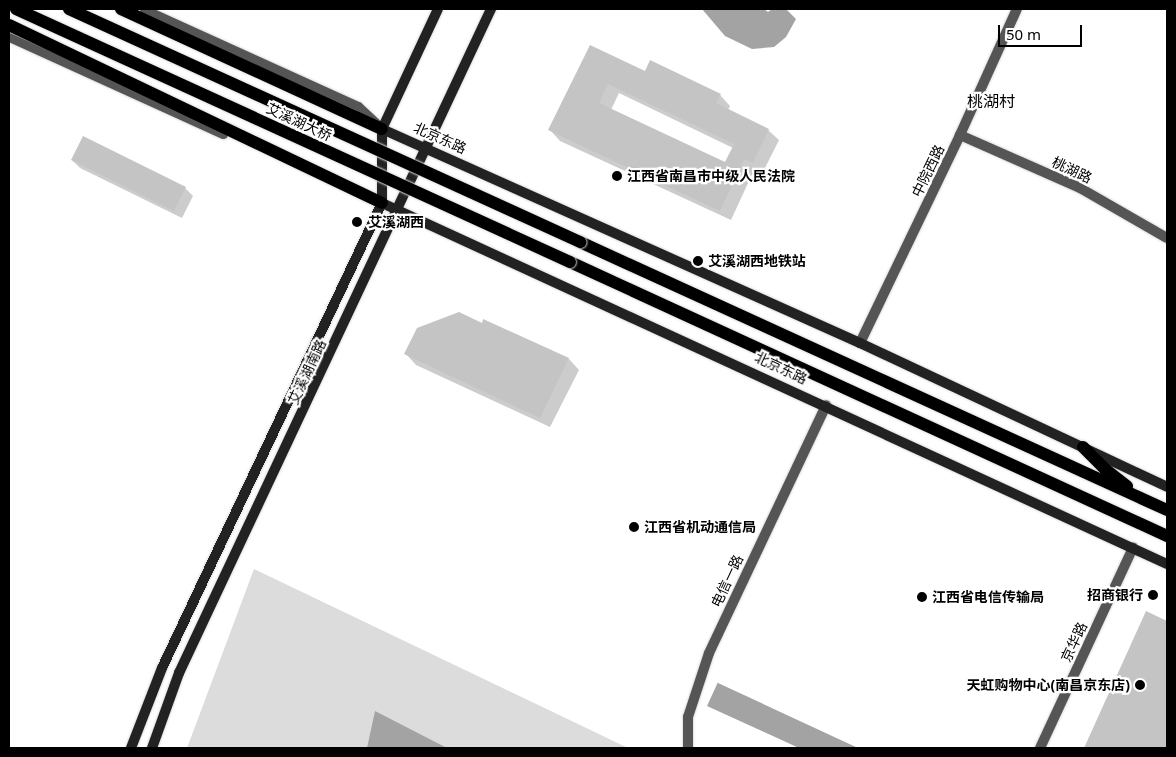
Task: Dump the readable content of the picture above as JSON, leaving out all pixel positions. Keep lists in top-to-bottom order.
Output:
{
  "streets": {
    "main road": ["艾溪湖大桥", "北京东路", "艾溪湖南路"],
    "street": [
      "桃湖路",
      "中院西路",
      "电信一路",
      "京华路"
    ]
  },
  "crossings": [
    ["艾溪湖大桥", "北京东路"],
    ["北京东路", "中院西路"],
    ["北京东路", "艾溪湖南路"],
    ["北京东路", "电信一路"],
    ["北京东路", "京华路"],
    ["桃湖路", "中院西路"]
  ],
  "districts": ["桃湖村"],
  "places": [
    "江西省南昌市中级人民法院",
    "艾溪湖西",
    "艾溪湖西地铁站",
    "江西省机动通信局",
    "招商银行",
    "江西省电信传输局",
    "天虹购物中心(南昌京东店)"
  ],
  "scale_bar": "50 m"
}
